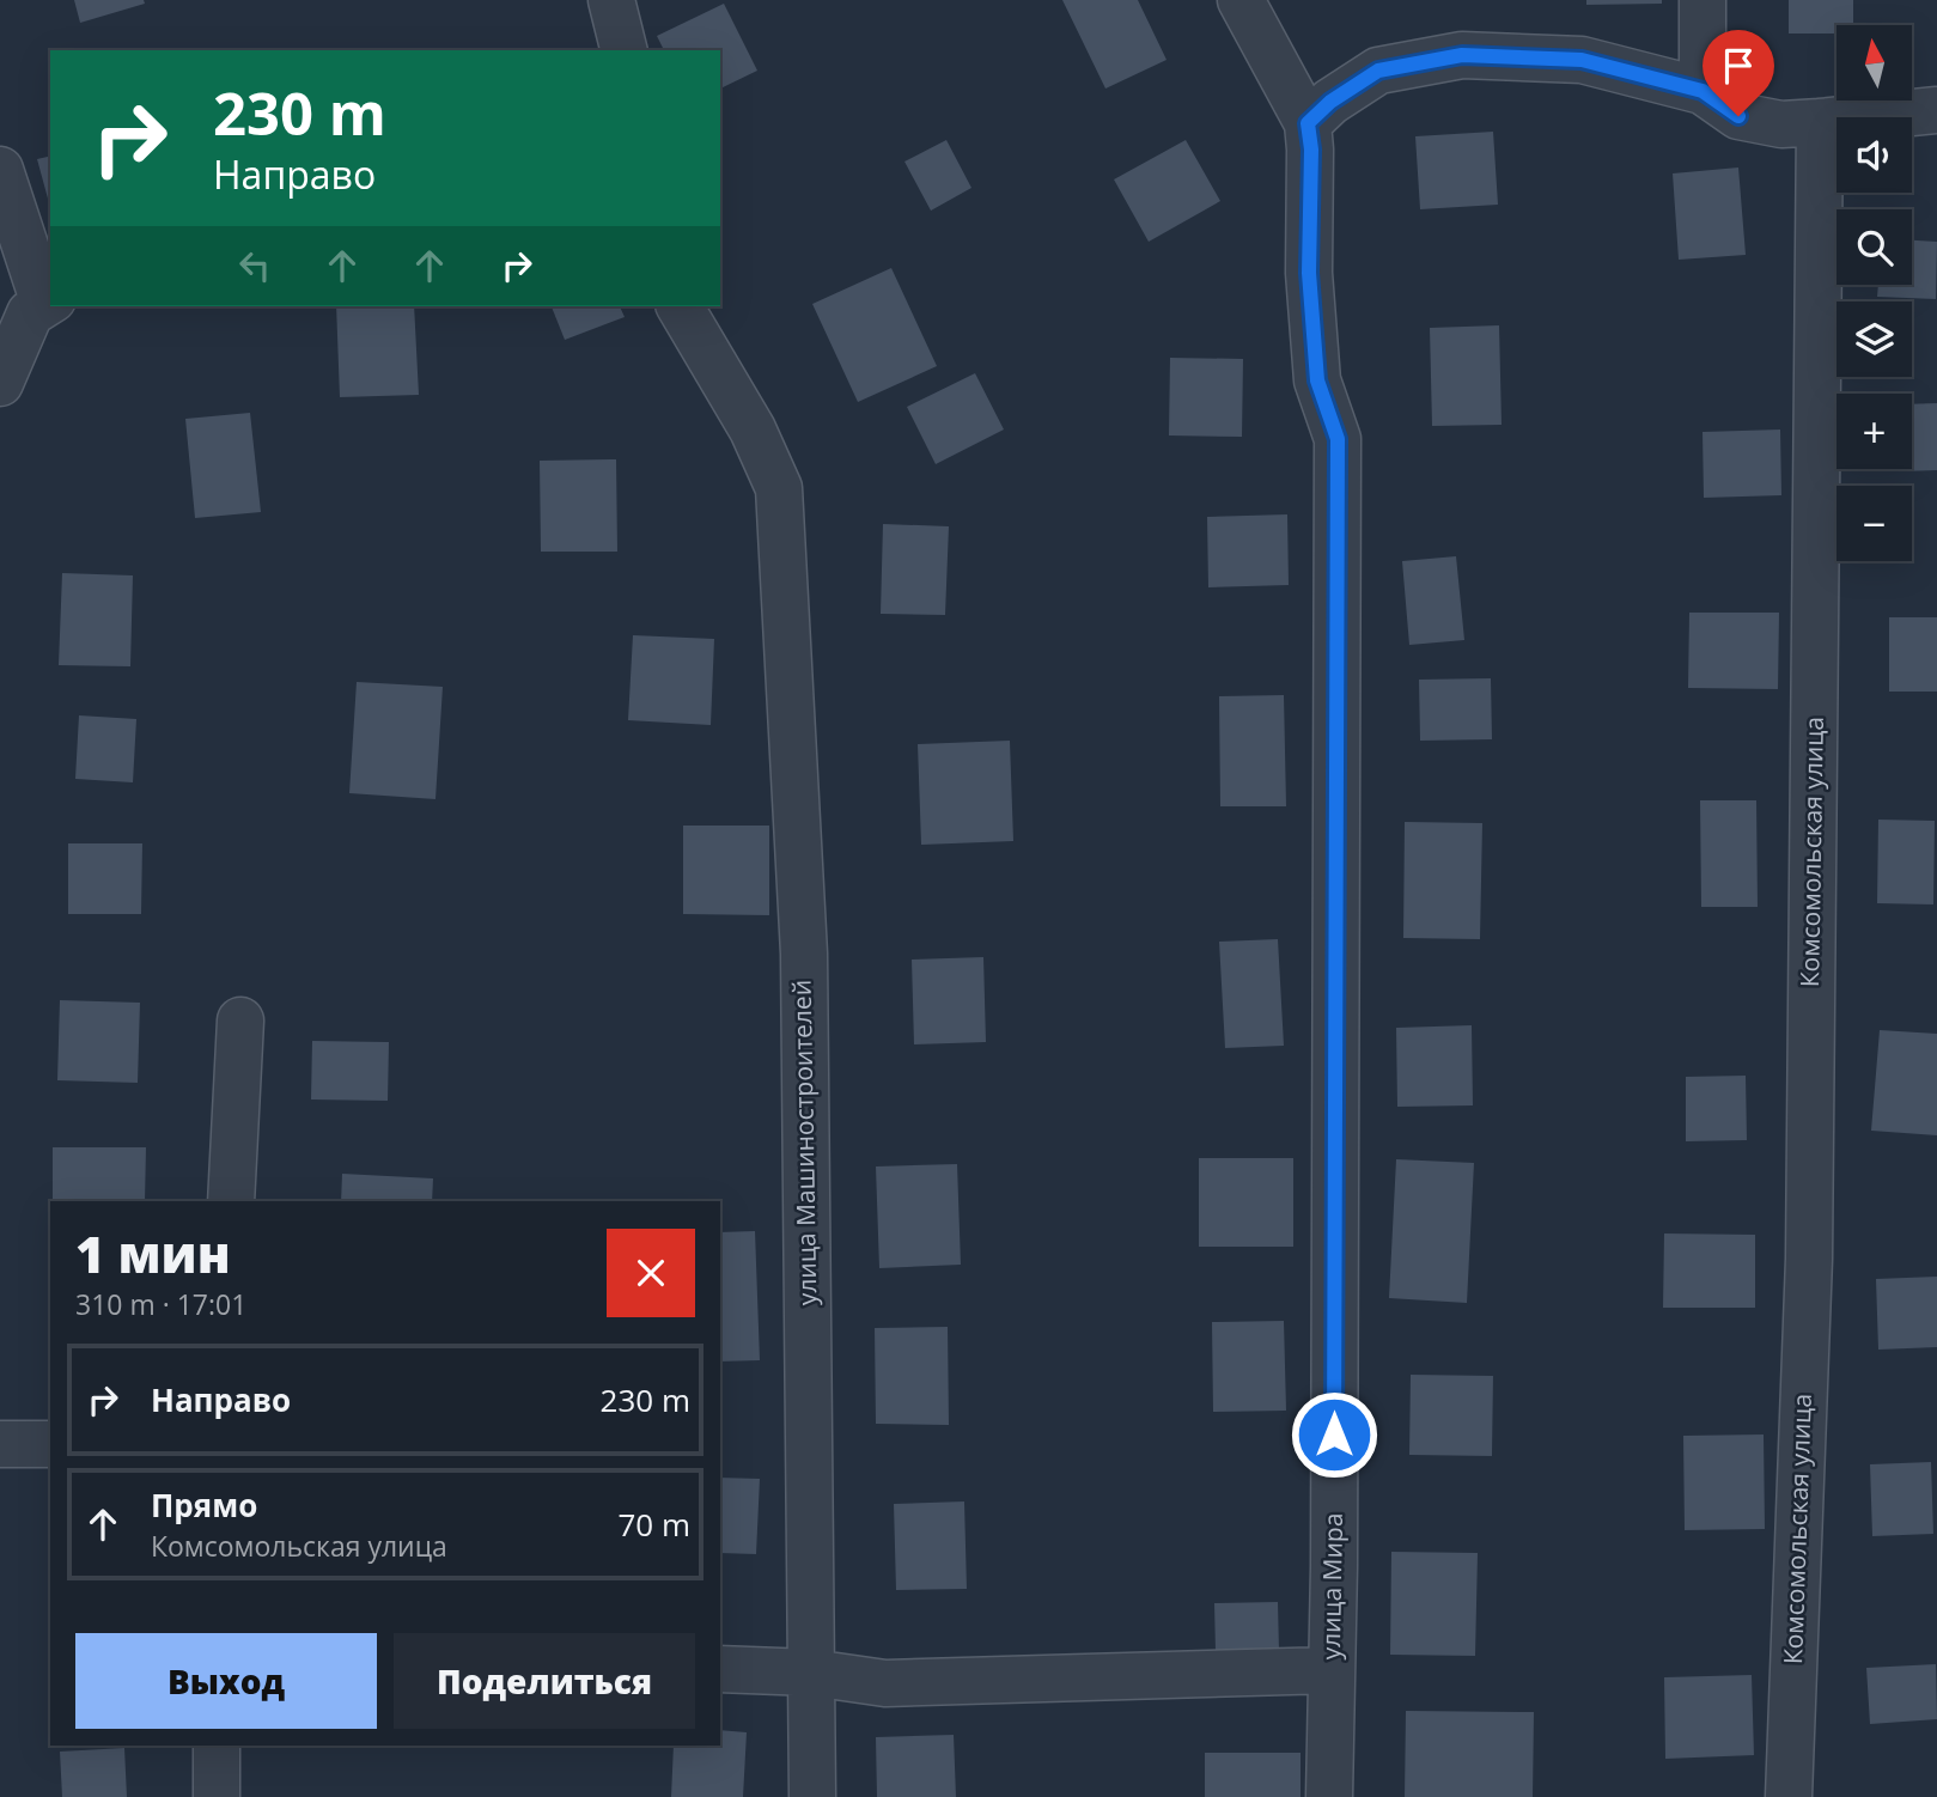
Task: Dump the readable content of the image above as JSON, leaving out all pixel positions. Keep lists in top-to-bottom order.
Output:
{
  "streets": {
    "street": ["Комсомольская улица", "улица Машиностроителей", "улица Мира"]
  },
  "north": "top",
  "page": {
    "map_buttons": ["+", "−"],
    "turn": ["230 m", "Направо"],
    "heading": ["1 мин", "310 m · 17:01"],
    "list": [
      {
        "name": "Направо",
        "value": "230 m"
      },
      {
        "name": "Прямо",
        "note": "Комсомольская улица",
        "value": "70 m"
      }
    ],
    "buttons": ["Выход", "Поделиться"]
  }
}
